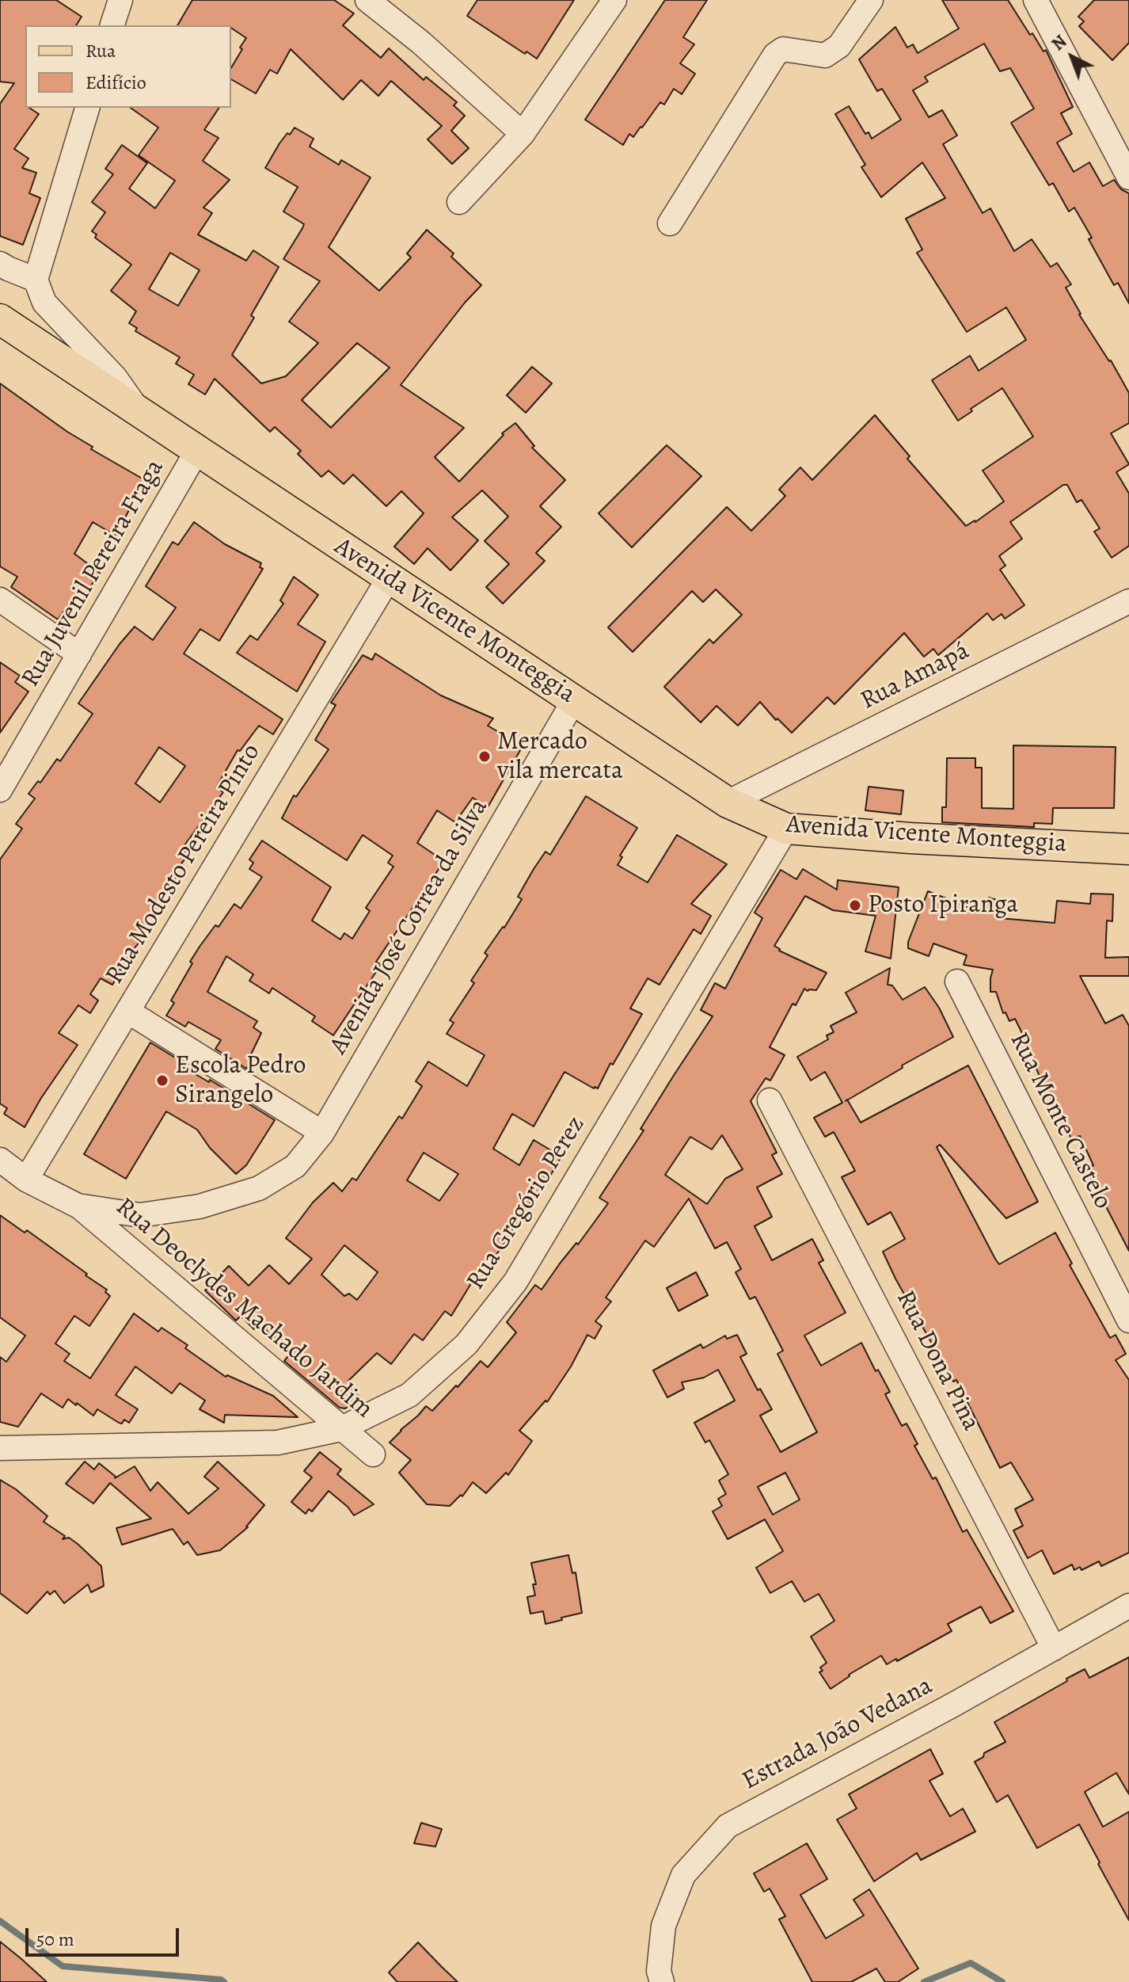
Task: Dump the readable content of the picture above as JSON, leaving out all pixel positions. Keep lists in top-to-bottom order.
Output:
{
  "streets": {
    "main road": ["Avenida Vicente Monteggia"],
    "street": [
      "Rua Juvenil Pereira Fraga",
      "Rua Amapá",
      "Rua Modesto Pereira Pinto",
      "Avenida José Correa da Silva",
      "Rua Monte Castelo",
      "Rua Gregório Perez",
      "Rua Deoclydes Machado Jardim",
      "Rua Dona Pina",
      "Estrada João Vedana"
    ]
  },
  "crossings": [
    ["Rua Juvenil Pereira Fraga", "Avenida Vicente Monteggia"],
    ["Avenida Vicente Monteggia", "Rua Amapá"],
    ["Avenida Vicente Monteggia", "Rua Modesto Pereira Pinto"],
    ["Avenida Vicente Monteggia", "Avenida José Correa da Silva"],
    ["Avenida Vicente Monteggia", "Rua Gregório Perez"],
    ["Rua Modesto Pereira Pinto", "Avenida José Correa da Silva"],
    ["Avenida José Correa da Silva", "Rua Deoclydes Machado Jardim"],
    ["Rua Gregório Perez", "Rua Deoclydes Machado Jardim"],
    ["Rua Dona Pina", "Estrada João Vedana"]
  ],
  "places": ["Mercado vila mercata", "Posto Ipiranga", "Escola Pedro Sirangelo"],
  "legend": ["Rua", "Edifício"],
  "scale_bar": "50 m",
  "north": "top left"
}
